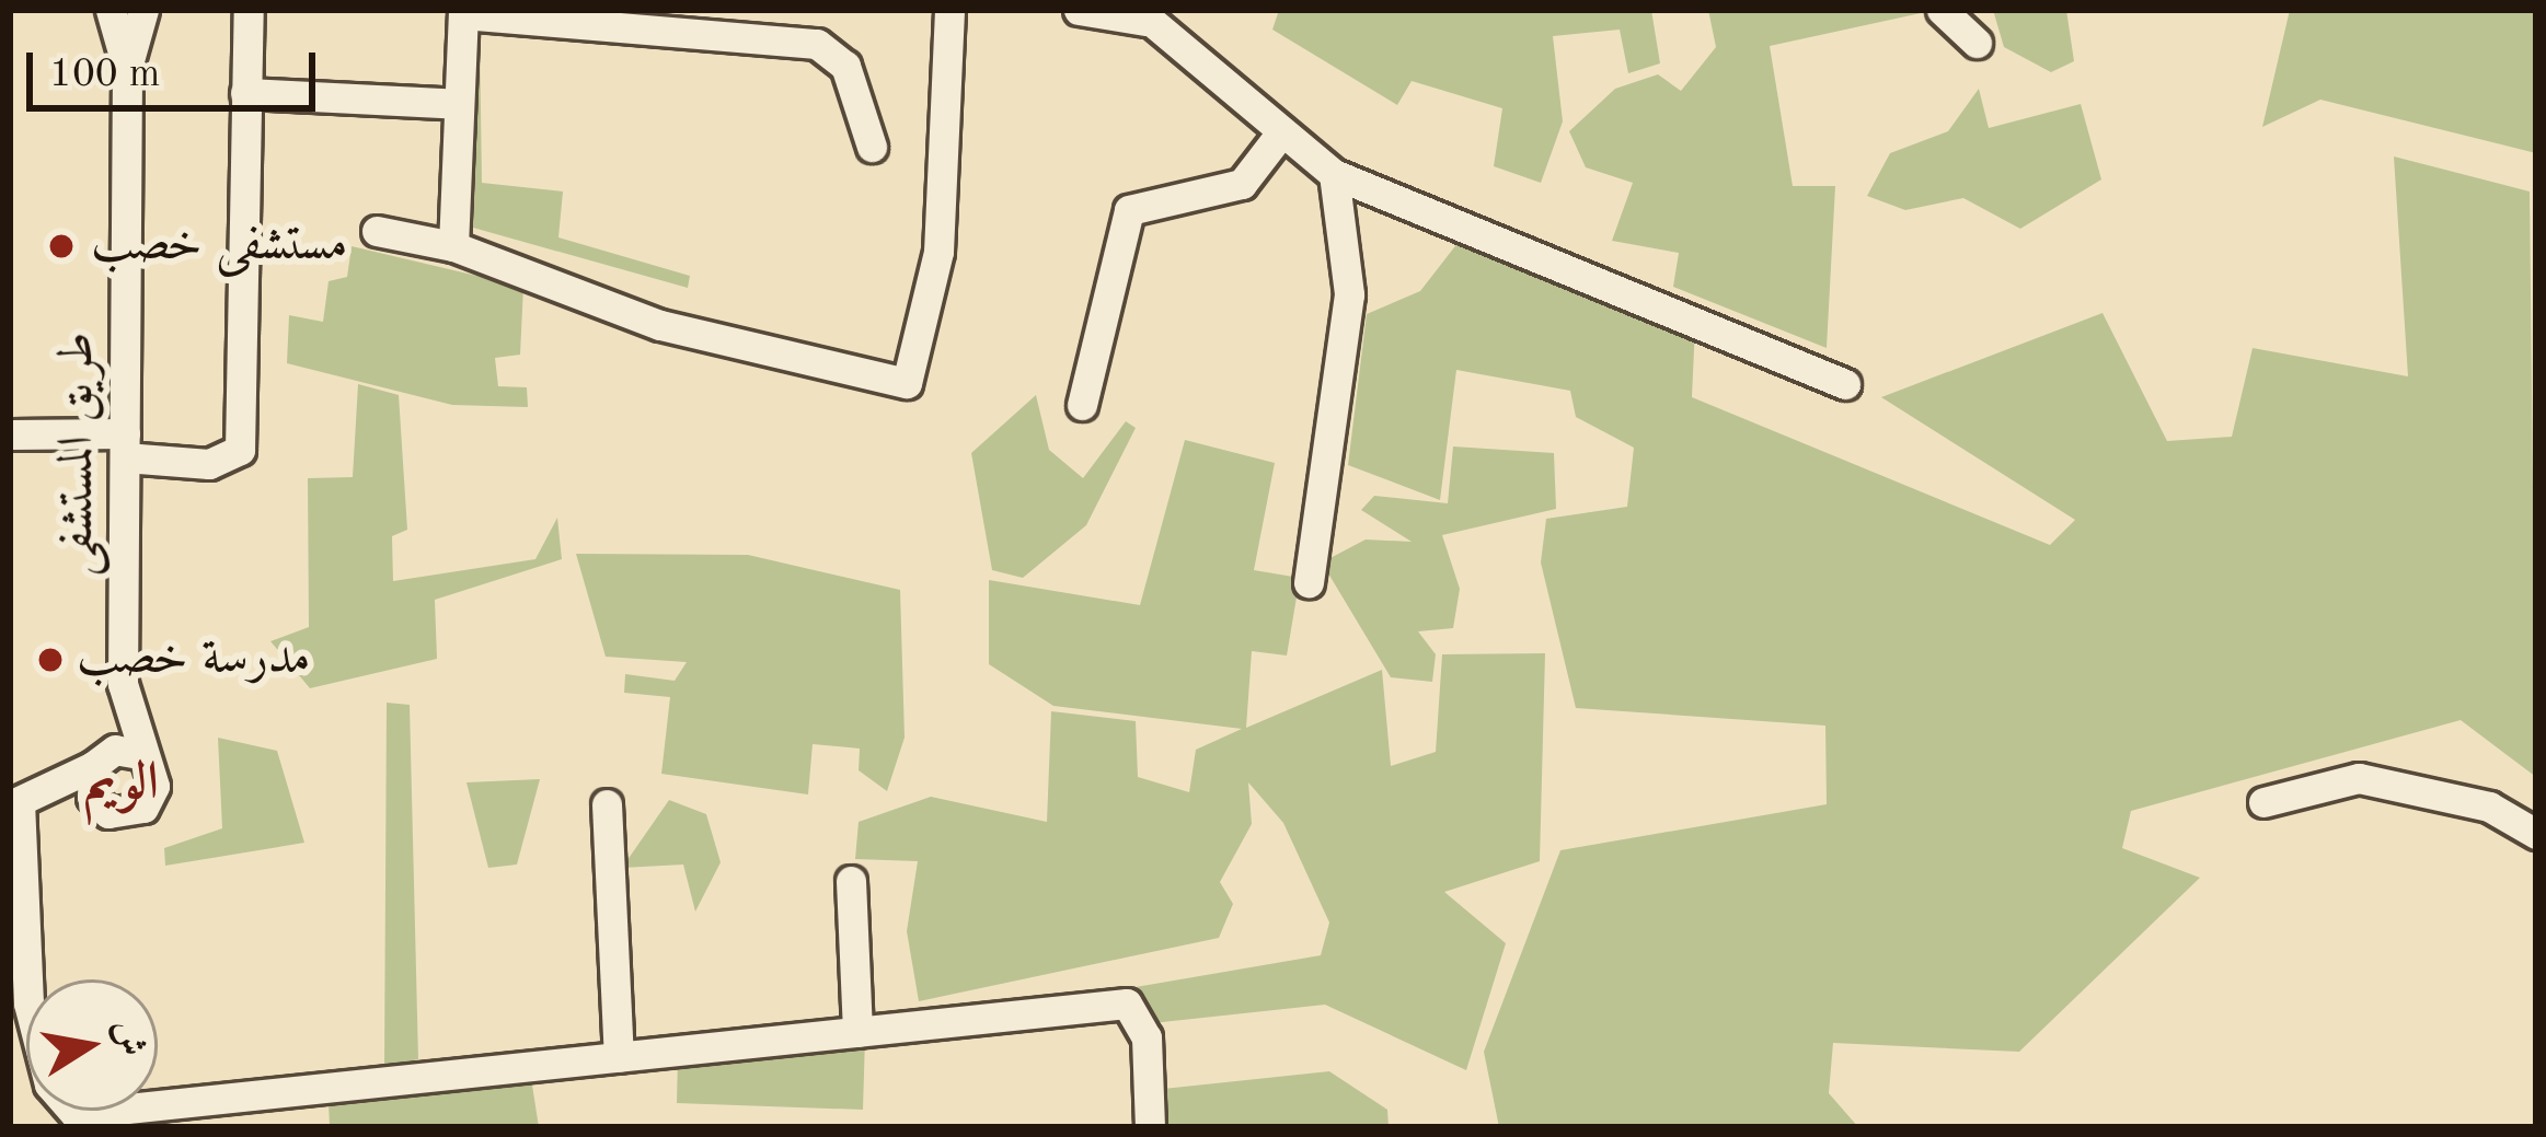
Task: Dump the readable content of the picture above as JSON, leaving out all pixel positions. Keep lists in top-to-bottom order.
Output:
{
  "streets": {
    "street": ["طريق المستشفى"]
  },
  "districts": ["الويم"],
  "places": ["مستشفى خصب", "مدرسة خصب"],
  "scale_bar": "100 m",
  "north": "right"
}
